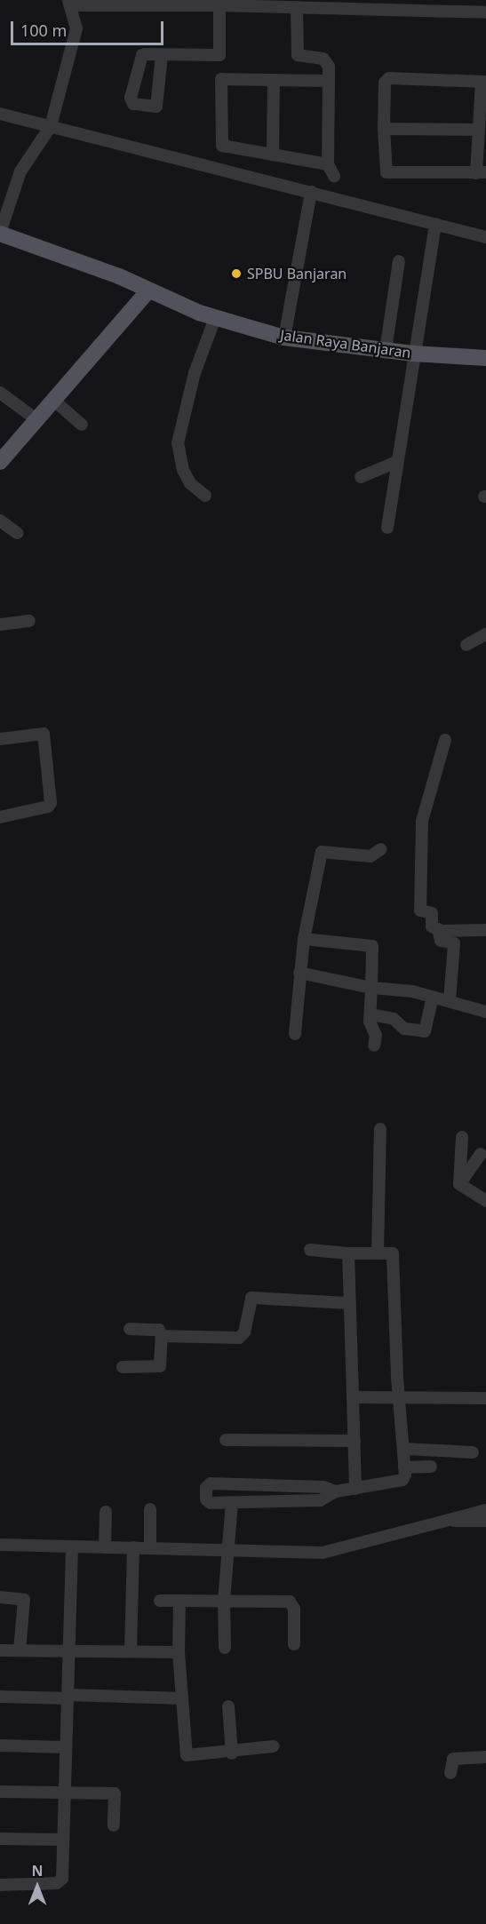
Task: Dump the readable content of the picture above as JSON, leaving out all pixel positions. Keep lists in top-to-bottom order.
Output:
{
  "streets": {
    "main road": ["Jalan Raya Banjaran"]
  },
  "places": ["SPBU Banjaran"],
  "scale_bar": "100 m",
  "north": "top"
}
